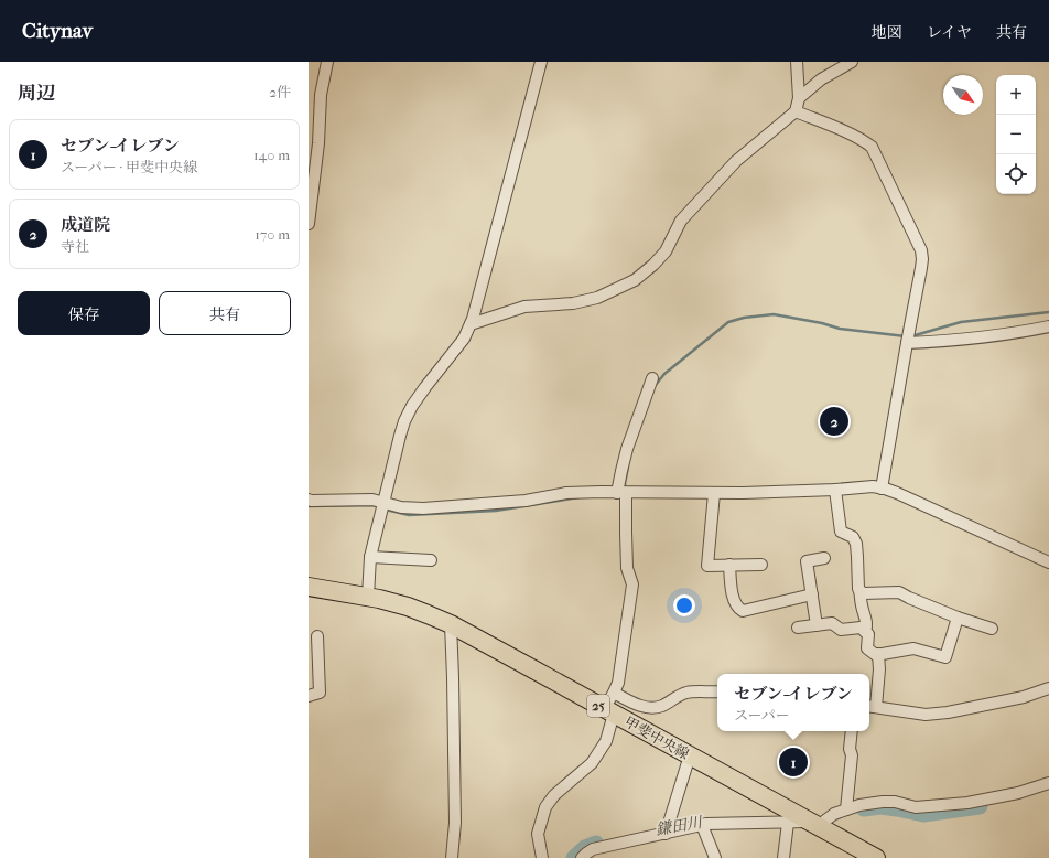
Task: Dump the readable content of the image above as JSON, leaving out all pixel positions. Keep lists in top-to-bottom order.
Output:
{
  "streets": {
    "main road": ["25", "甲斐中央線"]
  },
  "water": ["鎌田川"],
  "north": "bottom right",
  "page": {
    "header": "Citynav",
    "nav": ["地図", "レイヤ", "共有"],
    "heading": ["周辺", "2件"],
    "map_buttons": ["+", "−"],
    "list": [
      {
        "mark": "1",
        "name": "セブン-イレブン",
        "note": "スーパー · 甲斐中央線",
        "value": "140 m"
      },
      {
        "mark": "2",
        "name": "成道院",
        "note": "寺社",
        "value": "170 m"
      }
    ],
    "buttons": ["保存", "共有"],
    "pins": ["2", "1"],
    "popup": ["セブン-イレブン", "スーパー"]
  }
}
